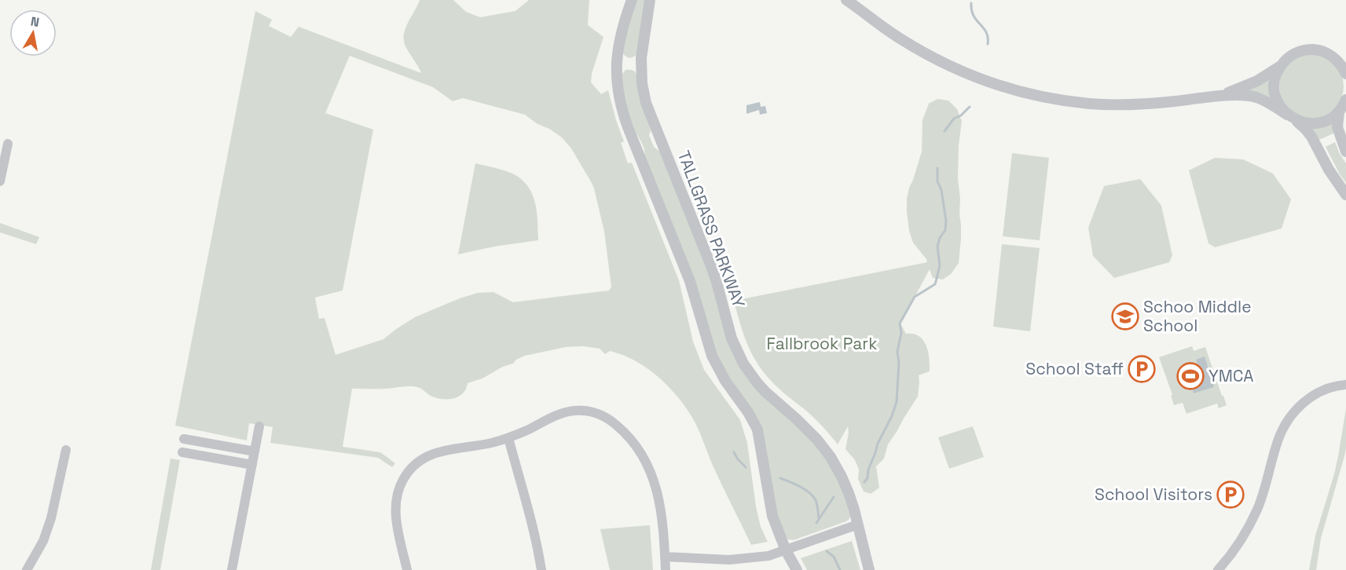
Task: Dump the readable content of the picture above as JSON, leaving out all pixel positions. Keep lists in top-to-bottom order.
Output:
{
  "streets": {
    "street": ["TALLGRASS PARKWAY"]
  },
  "parks": ["Fallbrook Park"],
  "places": {
    "school or university": ["Schoo Middle School"],
    "parking": ["School Staff", "School Visitors"],
    "sports": ["YMCA"]
  },
  "north": "top"
}
